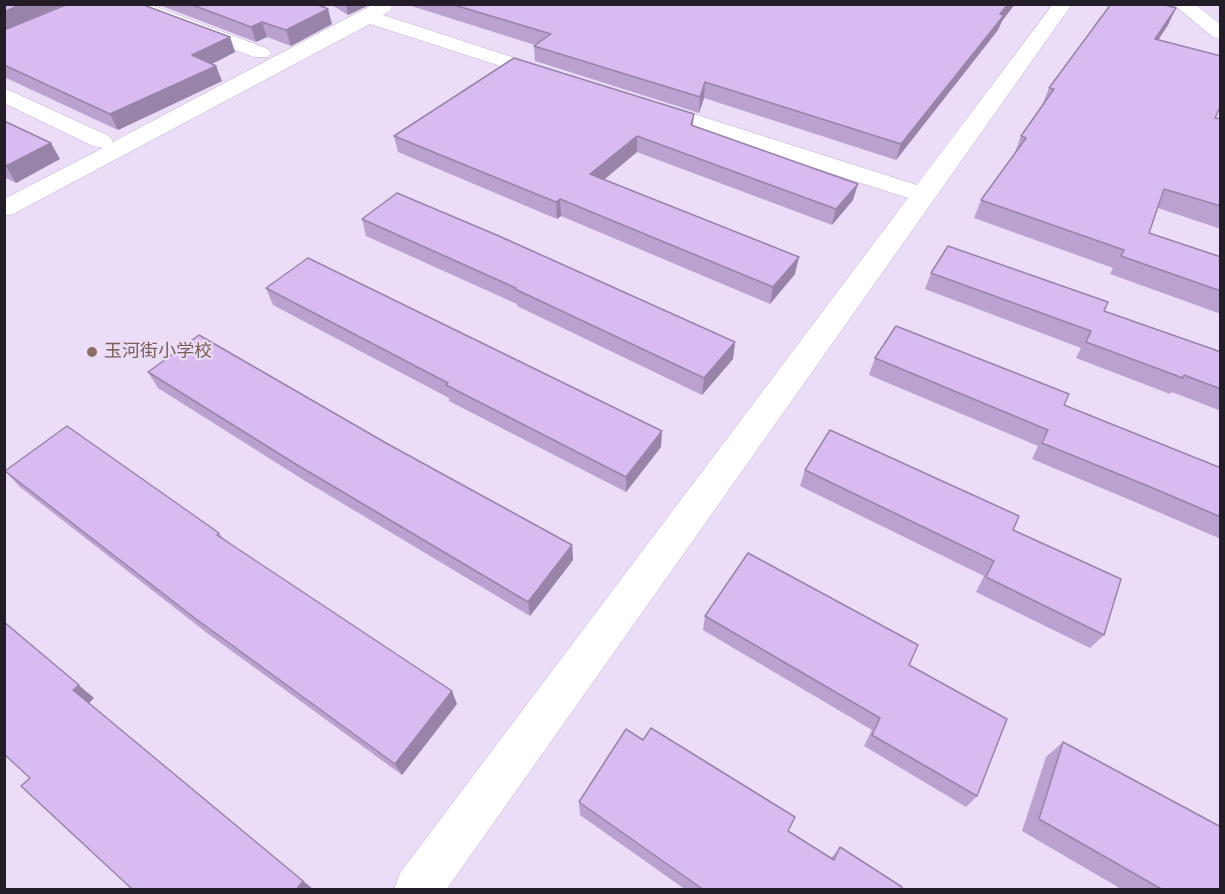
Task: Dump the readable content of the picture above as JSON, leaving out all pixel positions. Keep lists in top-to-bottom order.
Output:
{
  "places": ["玉河街小学校"]
}
